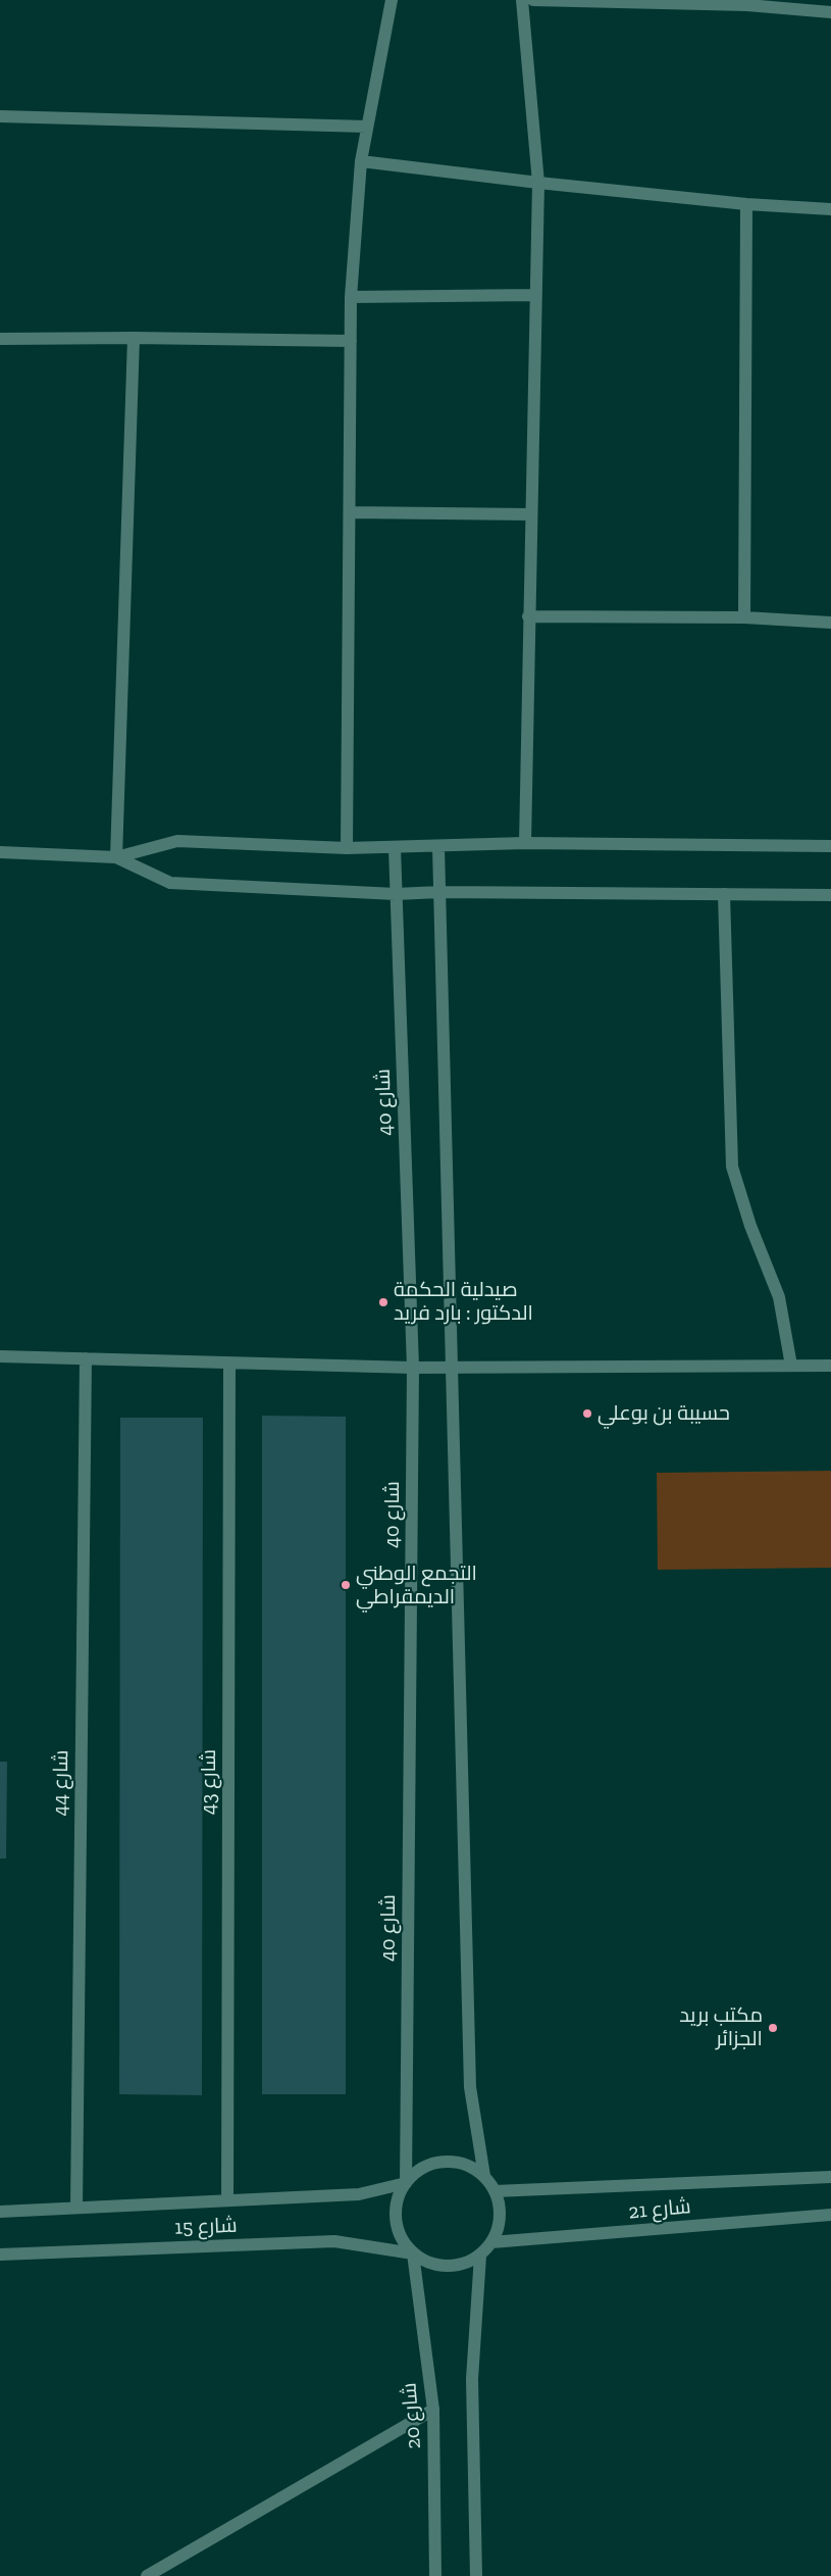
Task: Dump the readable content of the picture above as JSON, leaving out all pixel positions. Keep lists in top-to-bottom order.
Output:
{
  "streets": {
    "street": [
      "شارع 40",
      "شارع 43",
      "شارع 44",
      "شارع 21",
      "شارع 15",
      "شارع 20"
    ]
  },
  "crossings": [
    ["شارع 40", "شارع 21"],
    ["شارع 40", "شارع 15"],
    ["شارع 40", "شارع 20"],
    ["شارع 43", "شارع 15"],
    ["شارع 44", "شارع 15"],
    ["شارع 21", "شارع 15"],
    ["شارع 21", "شارع 20"],
    ["شارع 15", "شارع 20"]
  ],
  "places": [
    "صيدلية الحكمة الدكتور : بارد فريد",
    "حسيبة بن بوعلي",
    "التجمع الوطني الديمقراطي",
    "مكتب بريد الجزائر"
  ]
}
